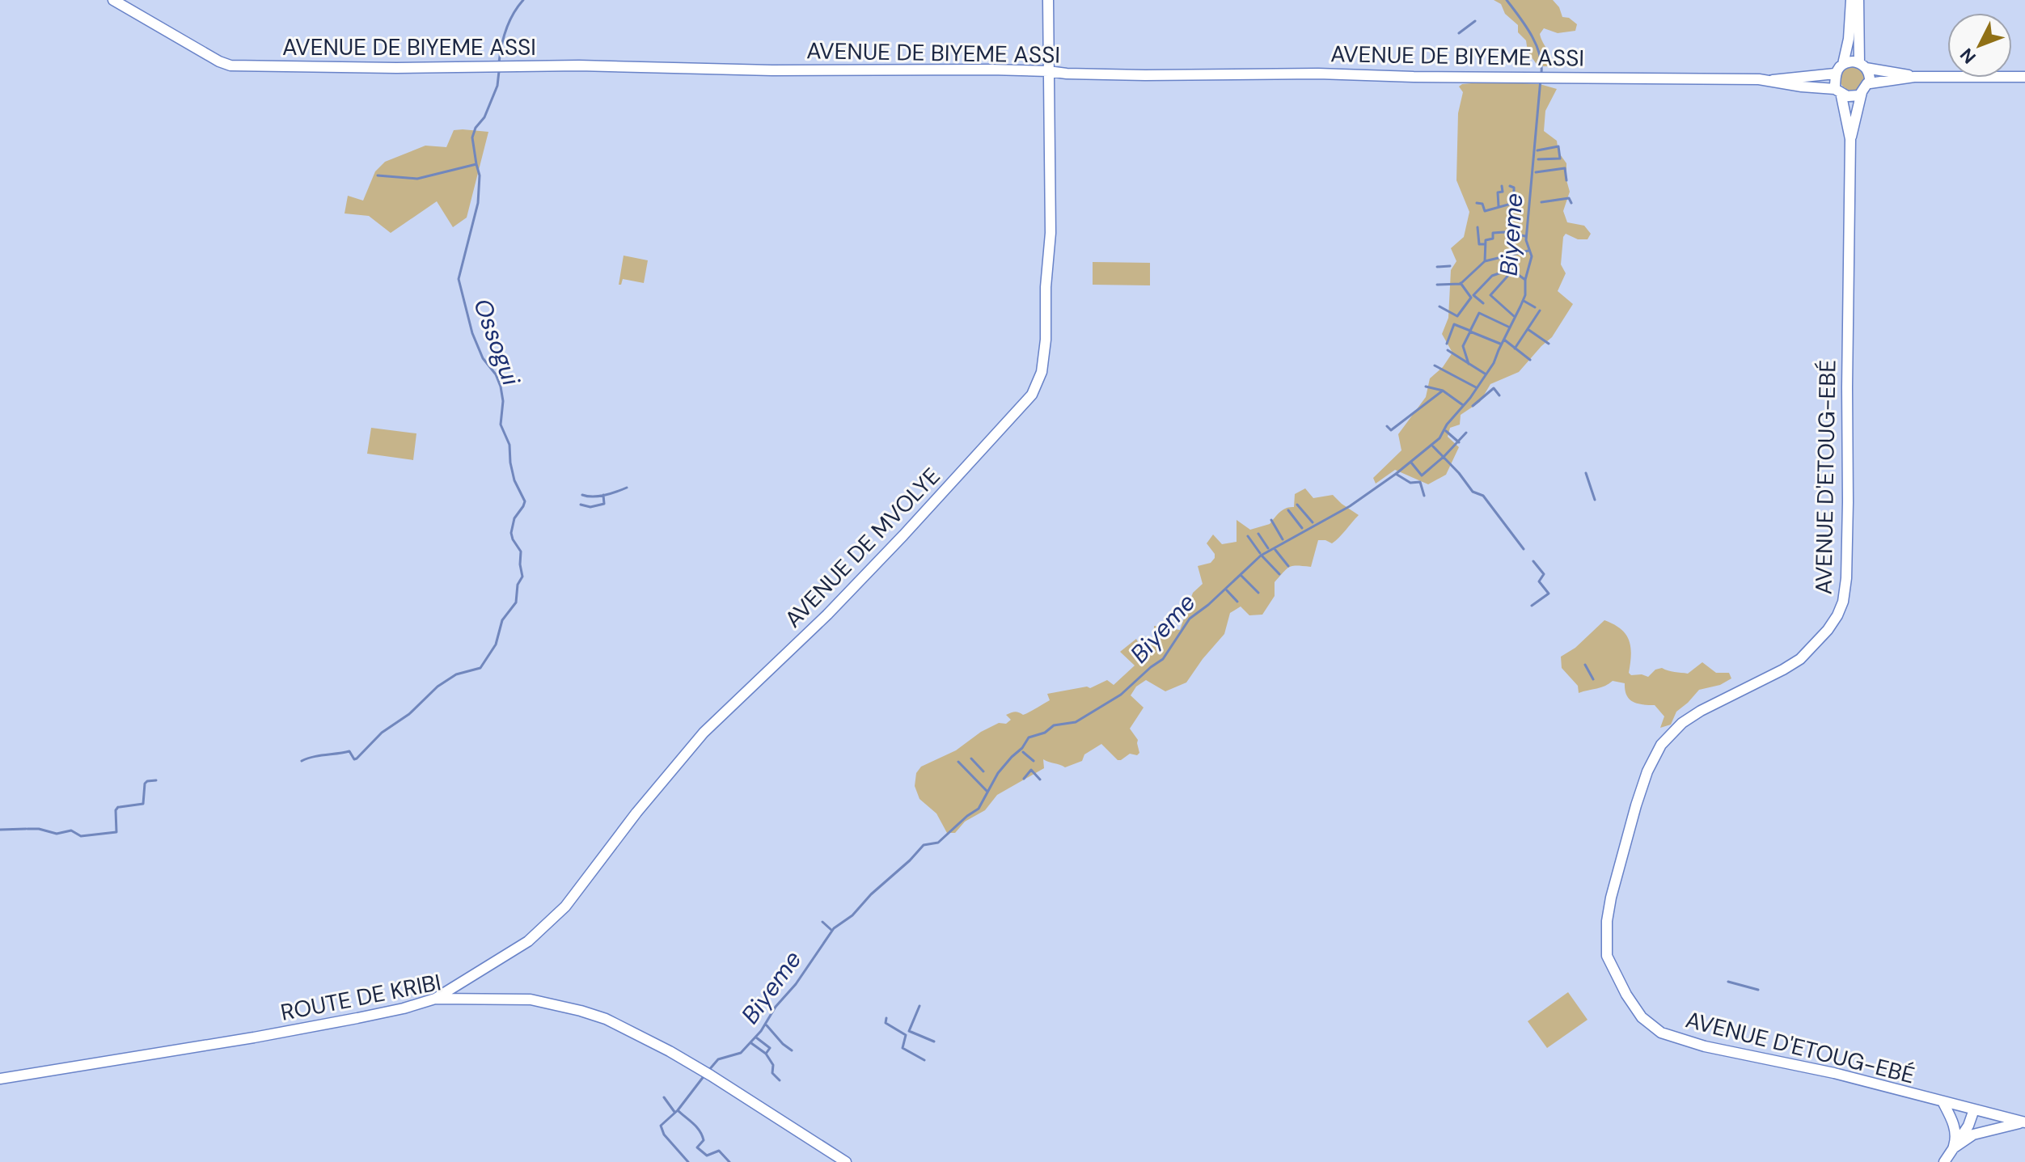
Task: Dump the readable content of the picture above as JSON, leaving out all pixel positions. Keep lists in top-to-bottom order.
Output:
{
  "streets": {
    "main road": [
      "AVENUE DE BIYEME ASSI",
      "AVENUE D'ETOUG-EBÉ",
      "AVENUE DE MVOLYE",
      "ROUTE DE KRIBI"
    ]
  },
  "crossings": [
    ["AVENUE DE BIYEME ASSI", "AVENUE DE MVOLYE"],
    ["AVENUE DE MVOLYE", "ROUTE DE KRIBI"]
  ],
  "water": ["Biyeme", "Ossogui"],
  "north": "bottom left"
}
